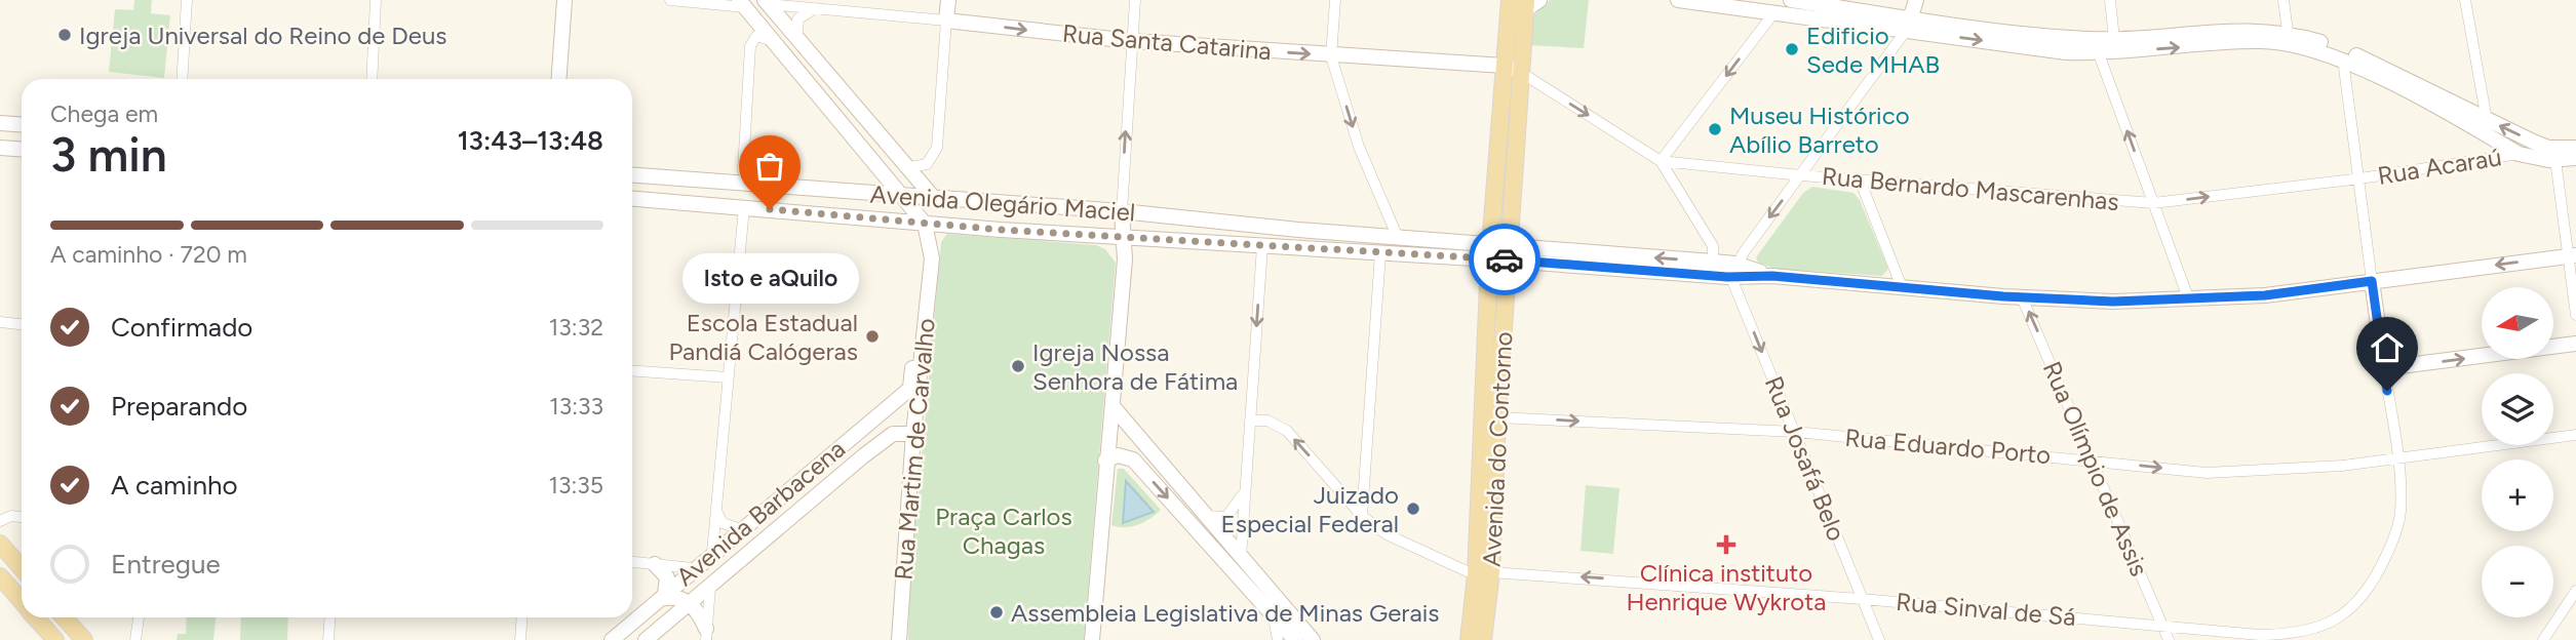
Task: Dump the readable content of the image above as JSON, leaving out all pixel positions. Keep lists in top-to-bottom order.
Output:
{
  "streets": {
    "main road": ["Avenida do Contorno"],
    "street": [
      "Rua Santa Catarina",
      "Rua Acaraú",
      "Rua Bernardo Mascarenhas",
      "Avenida Olegário Maciel",
      "Rua Eduardo Porto",
      "Rua Martim de Carvalho",
      "Rua Josafá Belo",
      "Rua Olímpio de Assis",
      "Avenida Barbacena",
      "Rua Sinval de Sá"
    ]
  },
  "crossings": [
    ["Rua Santa Catarina", "Rua Bernardo Mascarenhas"],
    ["Rua Santa Catarina", "Avenida do Contorno"],
    ["Rua Acaraú", "Rua Bernardo Mascarenhas"],
    ["Rua Bernardo Mascarenhas", "Avenida do Contorno"],
    ["Avenida Olegário Maciel", "Rua Martim de Carvalho"],
    ["Avenida Olegário Maciel", "Avenida do Contorno"],
    ["Rua Eduardo Porto", "Avenida do Contorno"],
    ["Rua Eduardo Porto", "Rua Josafá Belo"],
    ["Rua Eduardo Porto", "Rua Olímpio de Assis"],
    ["Rua Eduardo Porto", "Rua Sinval de Sá"],
    ["Rua Martim de Carvalho", "Avenida Barbacena"],
    ["Avenida do Contorno", "Rua Sinval de Sá"],
    ["Rua Josafá Belo", "Rua Sinval de Sá"],
    ["Rua Olímpio de Assis", "Rua Sinval de Sá"]
  ],
  "one_way": [
    "Rua Santa Catarina",
    "Rua Bernardo Mascarenhas",
    "Rua Eduardo Porto",
    "Rua Josafá Belo",
    "Rua Olímpio de Assis"
  ],
  "parks": ["Praça Carlos Chagas"],
  "places": {
    "other": [
      "Igreja Universal do Reino de Deus",
      "Edificio Sede MHAB",
      "Museu Histórico Abílio Barreto",
      "Isto e aQuilo",
      "Escola Estadual Pandiá Calógeras",
      "Igreja Nossa Senhora de Fátima",
      "Juizado Especial Federal",
      "Assembleia Legislativa de Minas Gerais"
    ],
    "health": ["Clínica instituto Henrique Wykrota"]
  },
  "north": "left",
  "page": {
    "heading": ["3 min", "Chega em", "13:43–13:48"],
    "bar": "A caminho · 720 m",
    "bubble": "Isto e aQuilo",
    "map_buttons": ["+", "−"],
    "list": [
      ["Confirmado", "13:32"],
      ["Preparando", "13:33"],
      ["A caminho", "13:35"],
      "Entregue"
    ]
  }
}
